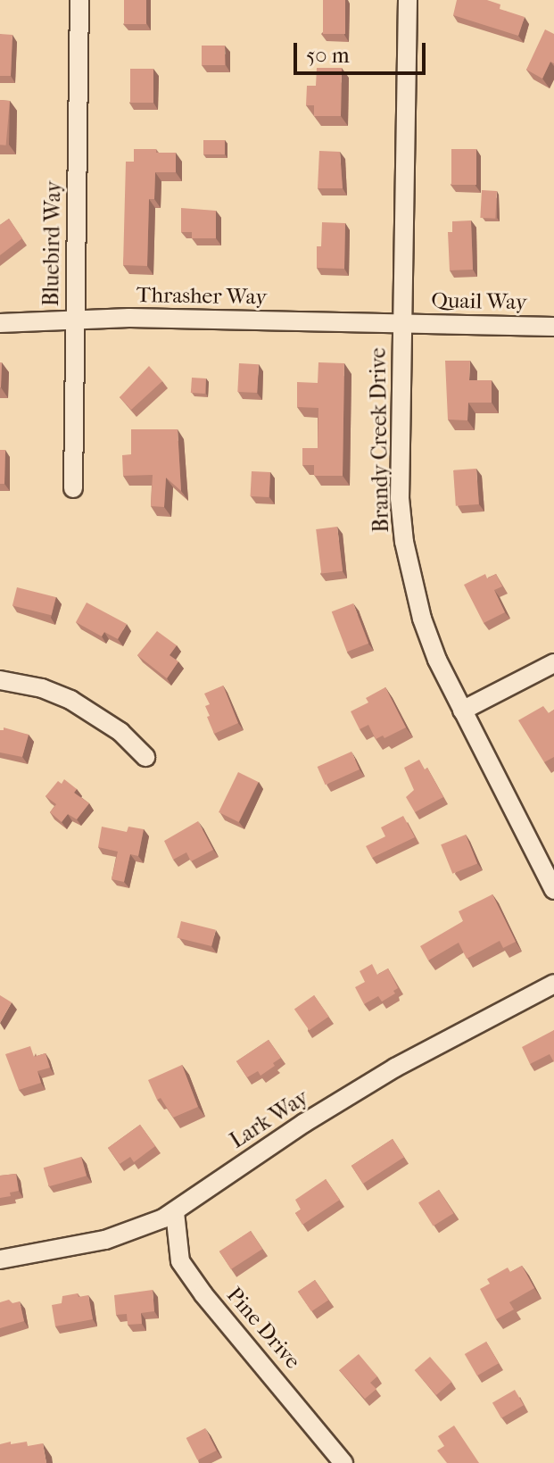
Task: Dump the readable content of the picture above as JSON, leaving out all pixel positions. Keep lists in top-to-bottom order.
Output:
{
  "streets": {
    "street": [
      "Bluebird Way",
      "Thrasher Way",
      "Quail Way",
      "Brandy Creek Drive",
      "Lark Way",
      "Pine Drive"
    ]
  },
  "crossings": [
    ["Bluebird Way", "Thrasher Way"],
    ["Thrasher Way", "Quail Way"],
    ["Thrasher Way", "Brandy Creek Drive"],
    ["Quail Way", "Brandy Creek Drive"],
    ["Lark Way", "Pine Drive"]
  ],
  "scale_bar": "50 m"
}
